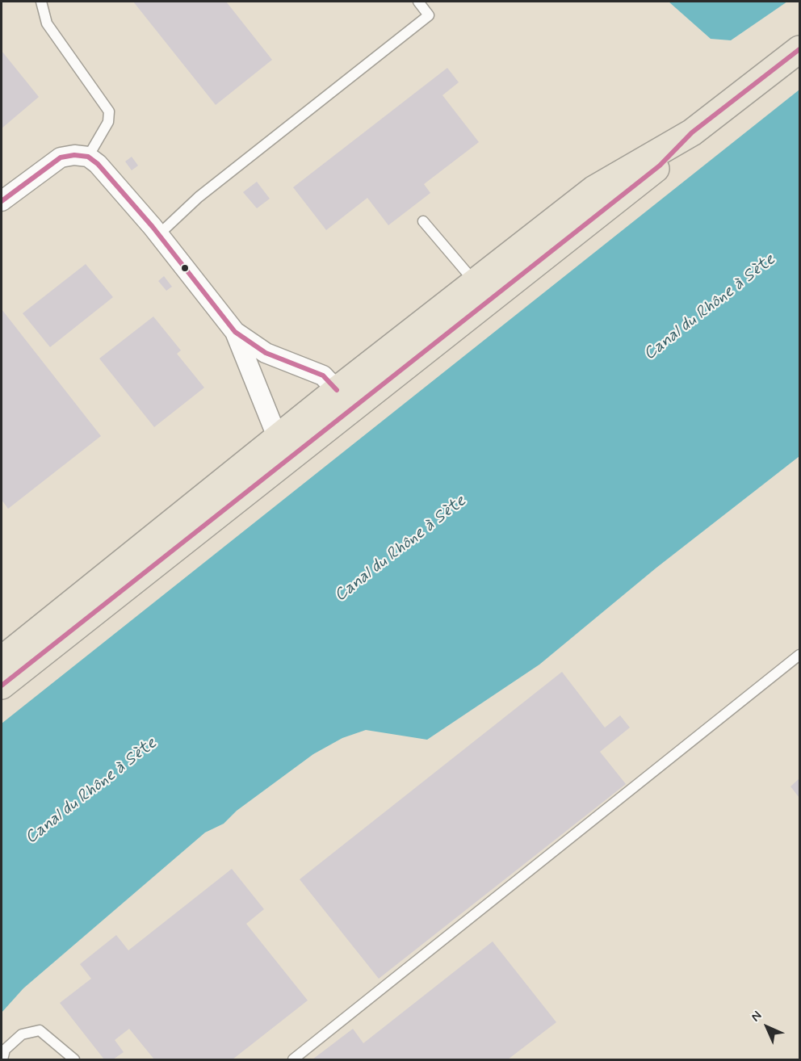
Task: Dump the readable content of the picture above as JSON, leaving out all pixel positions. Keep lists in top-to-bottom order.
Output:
{
  "water": ["Canal du Rhône à Sète"],
  "north": "top left"
}
